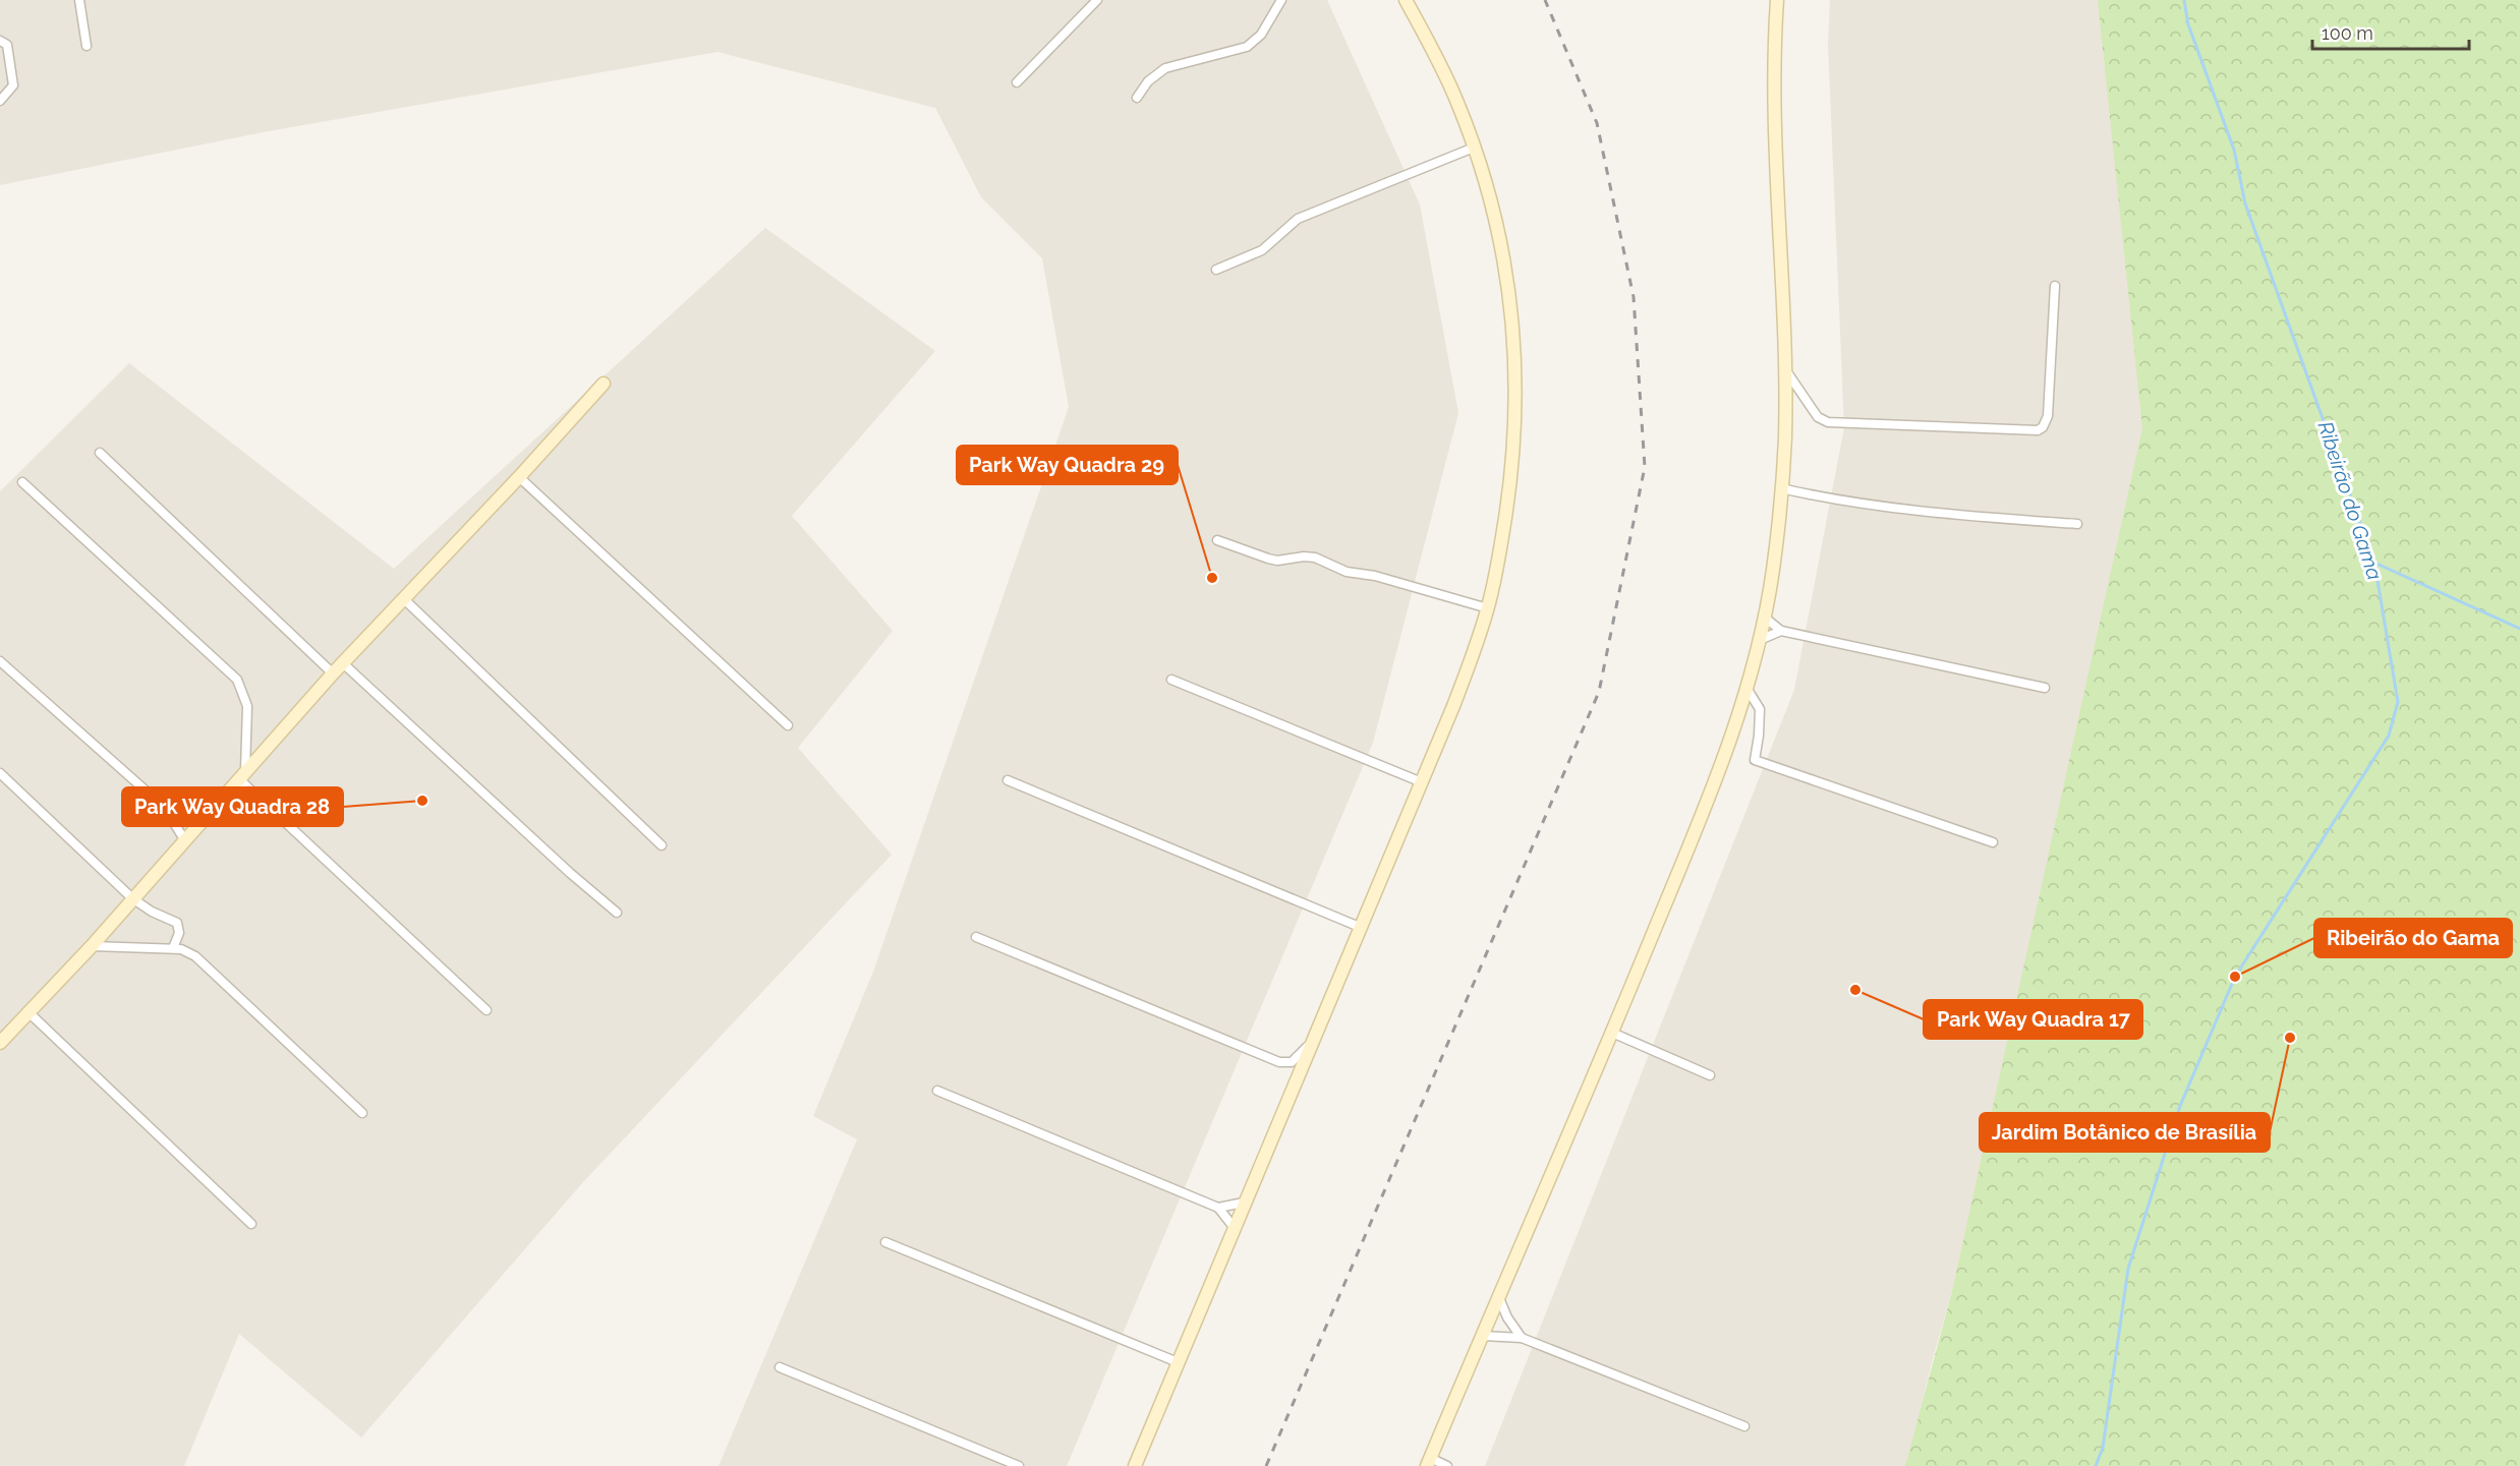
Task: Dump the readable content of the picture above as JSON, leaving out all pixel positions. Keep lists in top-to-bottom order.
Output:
{
  "water": ["Ribeirão do Gama"],
  "places": [
    "Park Way Quadra 29",
    "Park Way Quadra 28",
    "Ribeirão do Gama",
    "Park Way Quadra 17",
    "Jardim Botânico de Brasília"
  ],
  "scale_bar": "100 m"
}
